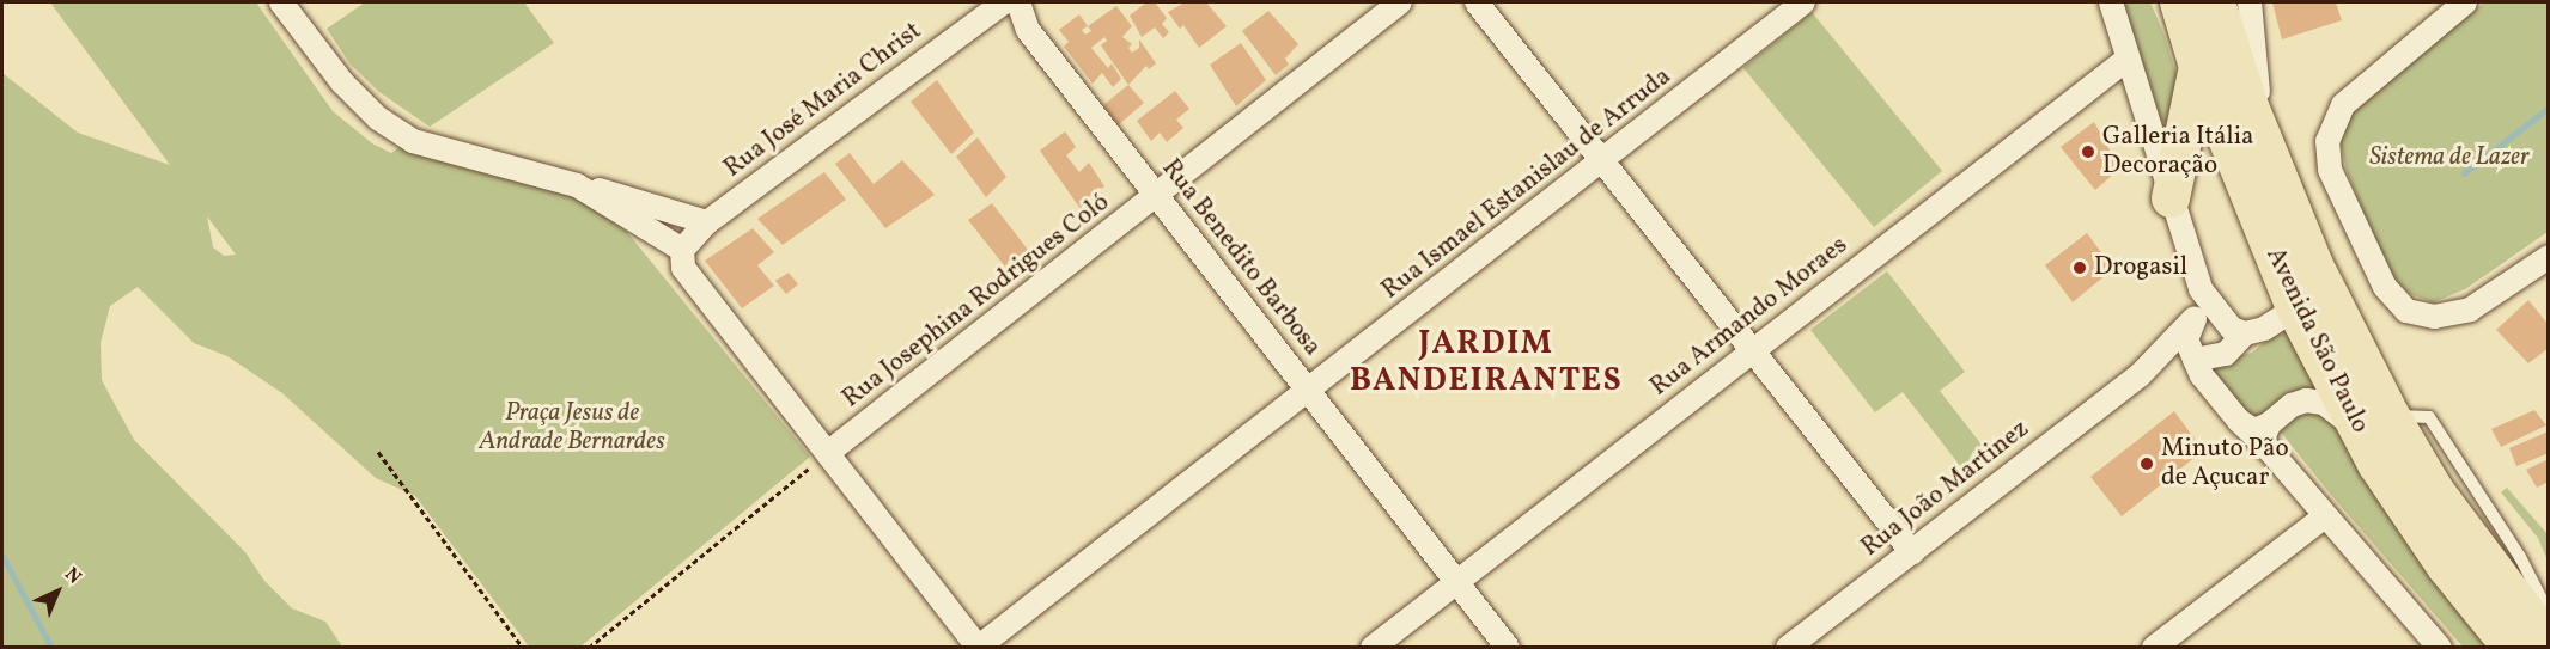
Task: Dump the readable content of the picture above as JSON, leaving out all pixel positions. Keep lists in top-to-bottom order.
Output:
{
  "streets": {
    "main road": ["Avenida São Paulo"],
    "street": [
      "Rua José Maria Christ",
      "Rua Ismael Estanislau de Arruda",
      "Rua Benedito Barbosa",
      "Rua Josephina Rodrigues Coló",
      "Rua Armando Moraes",
      "Rua João Martinez"
    ]
  },
  "crossings": [
    ["Rua Ismael Estanislau de Arruda", "Rua Benedito Barbosa"],
    ["Rua Benedito Barbosa", "Rua Josephina Rodrigues Coló"],
    ["Rua Benedito Barbosa", "Rua Armando Moraes"]
  ],
  "districts": ["JARDIM BANDEIRANTES"],
  "parks": ["Sistema de Lazer", "Praça Jesus de Andrade Bernardes"],
  "places": ["Galleria Itália Decoração", "Drogasil", "Minuto Pão de Açucar"],
  "north": "top right"
}
